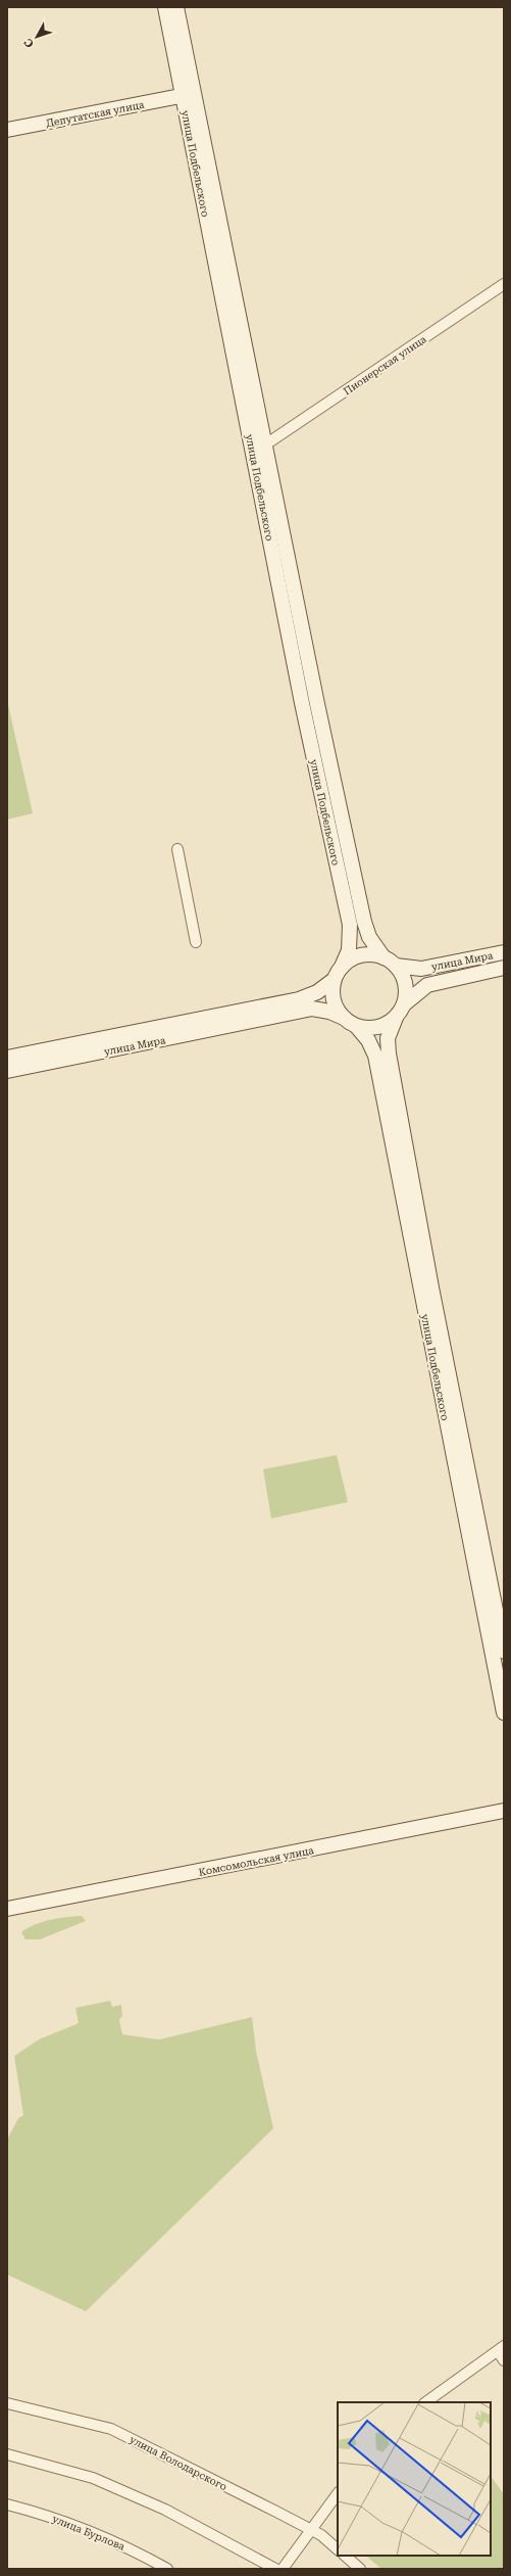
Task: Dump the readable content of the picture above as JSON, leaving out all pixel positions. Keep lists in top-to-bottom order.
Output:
{
  "streets": {
    "main road": [
      "Депутатская улица",
      "улица Подбельского",
      "улица Мира",
      "Комсомольская улица"
    ],
    "street": ["Пионерская улица", "улица Володарского", "улица Бурлова"]
  },
  "crossings": [
    ["Депутатская улица", "улица Подбельского"],
    ["улица Подбельского", "Пионерская улица"],
    ["улица Подбельского", "улица Мира"]
  ],
  "north": "bottom left"
}
